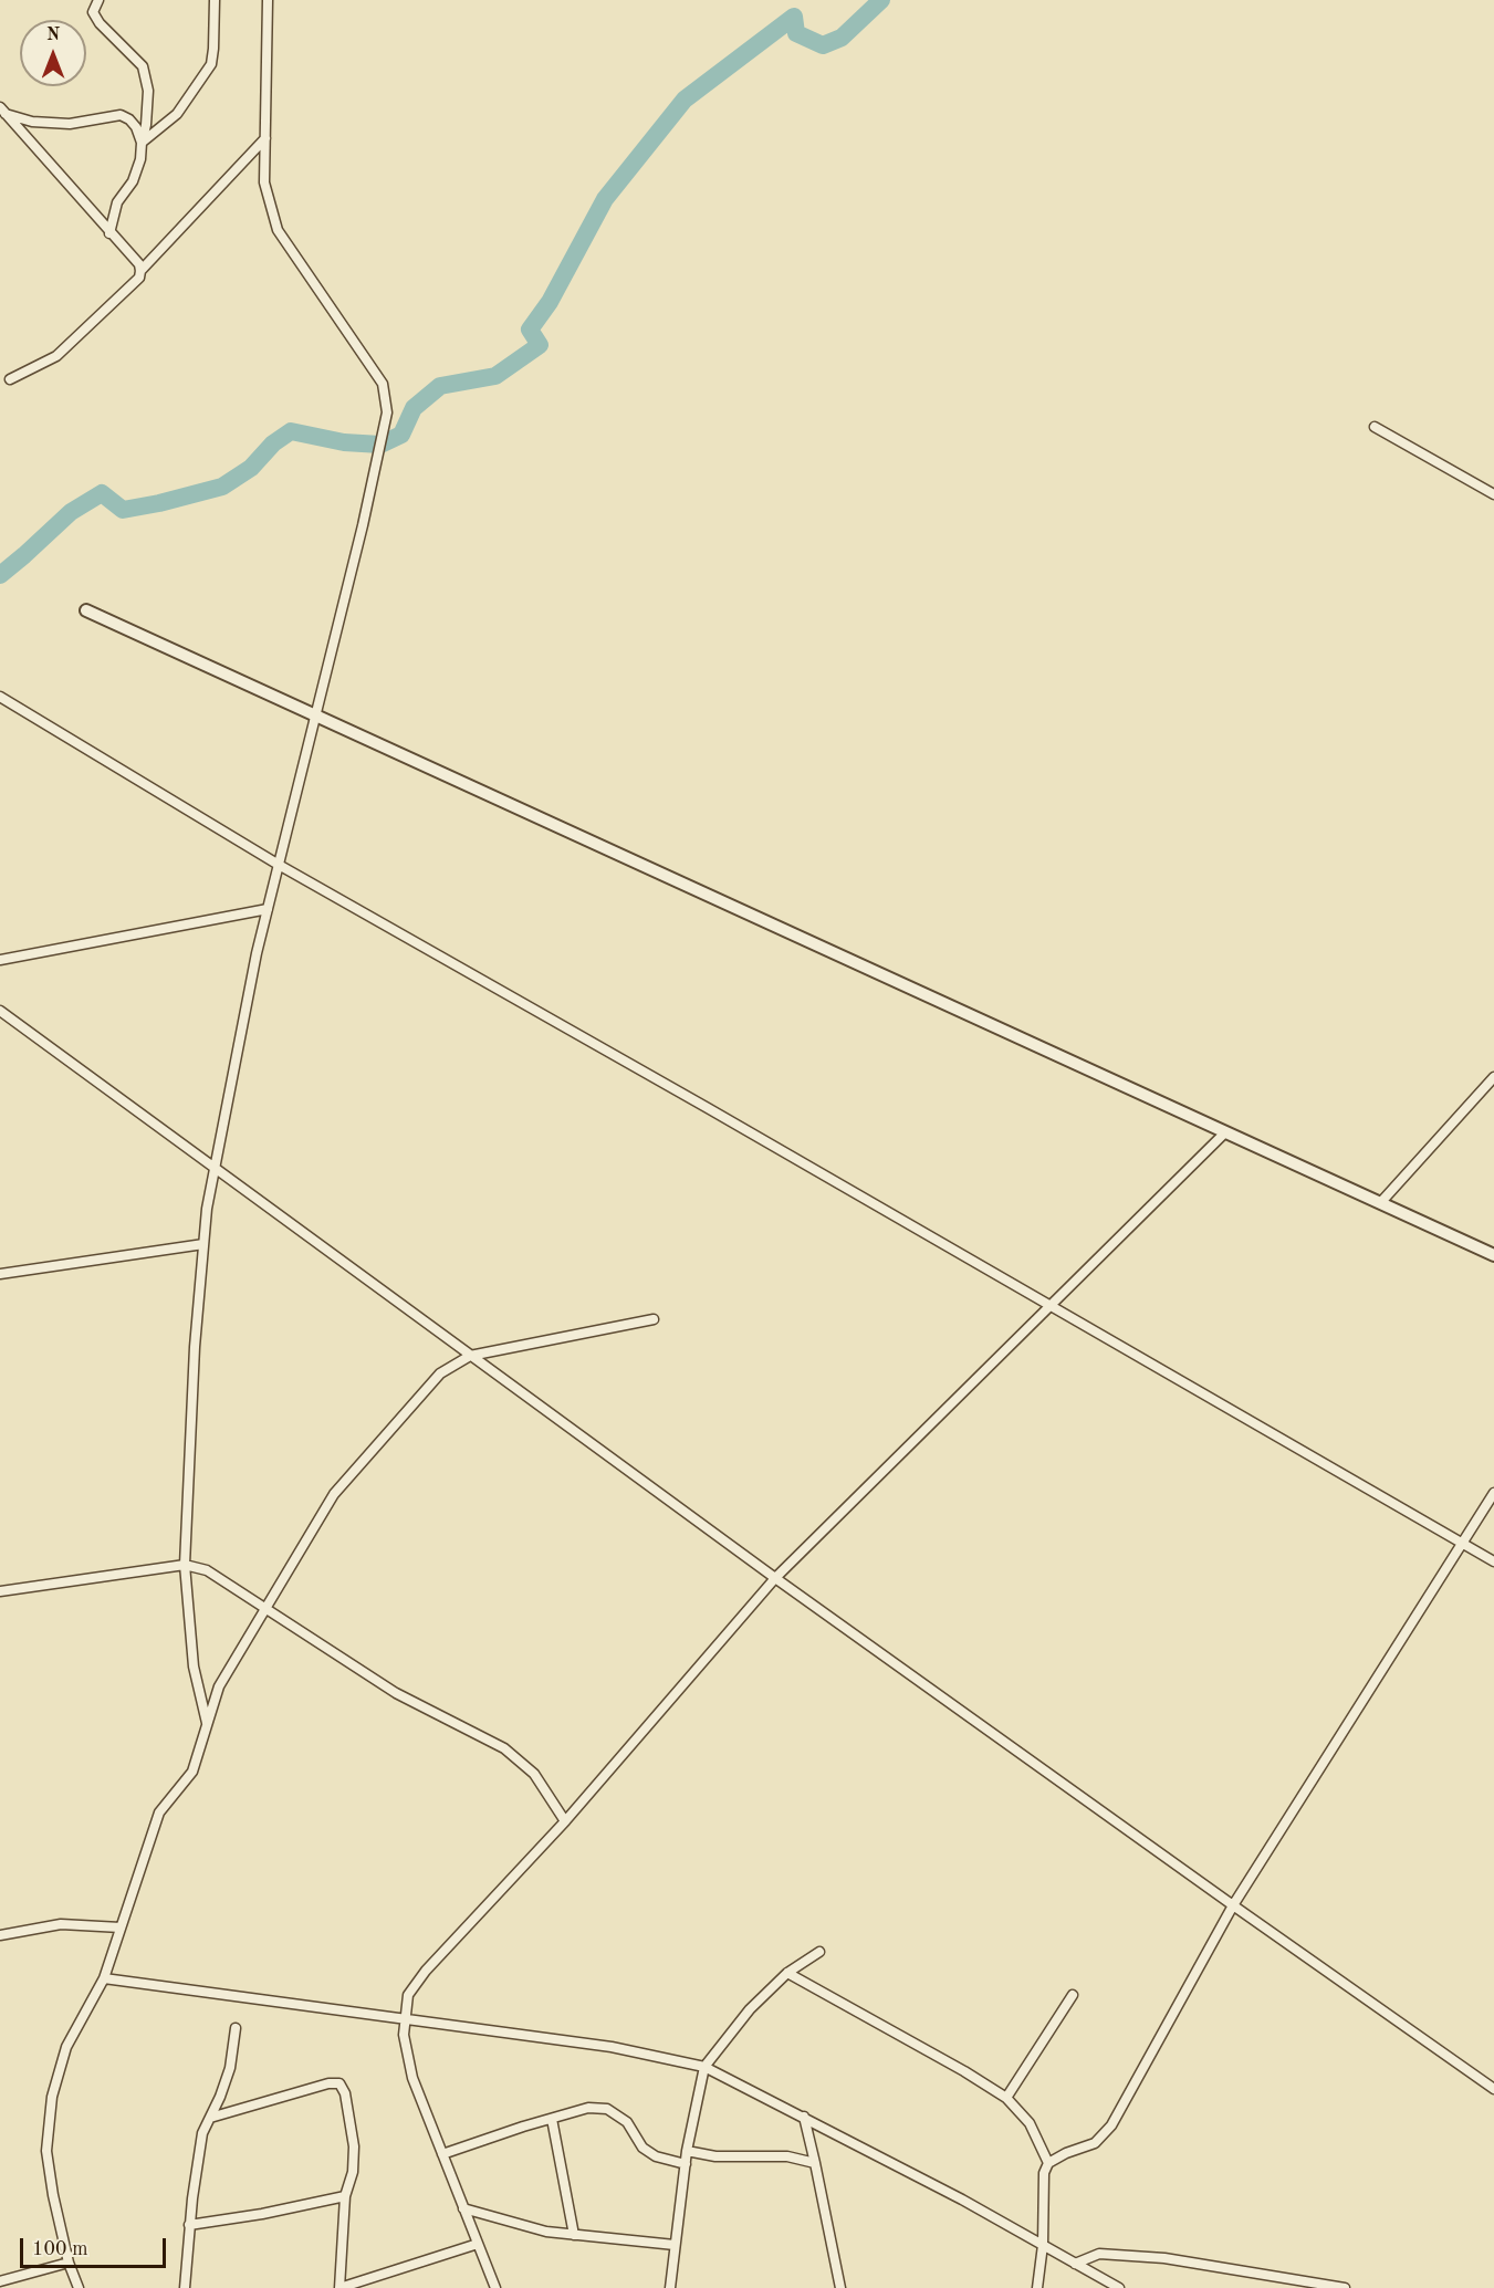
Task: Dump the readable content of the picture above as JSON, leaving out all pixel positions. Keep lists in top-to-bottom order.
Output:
{
  "scale_bar": "100 m",
  "north": "top"
}
